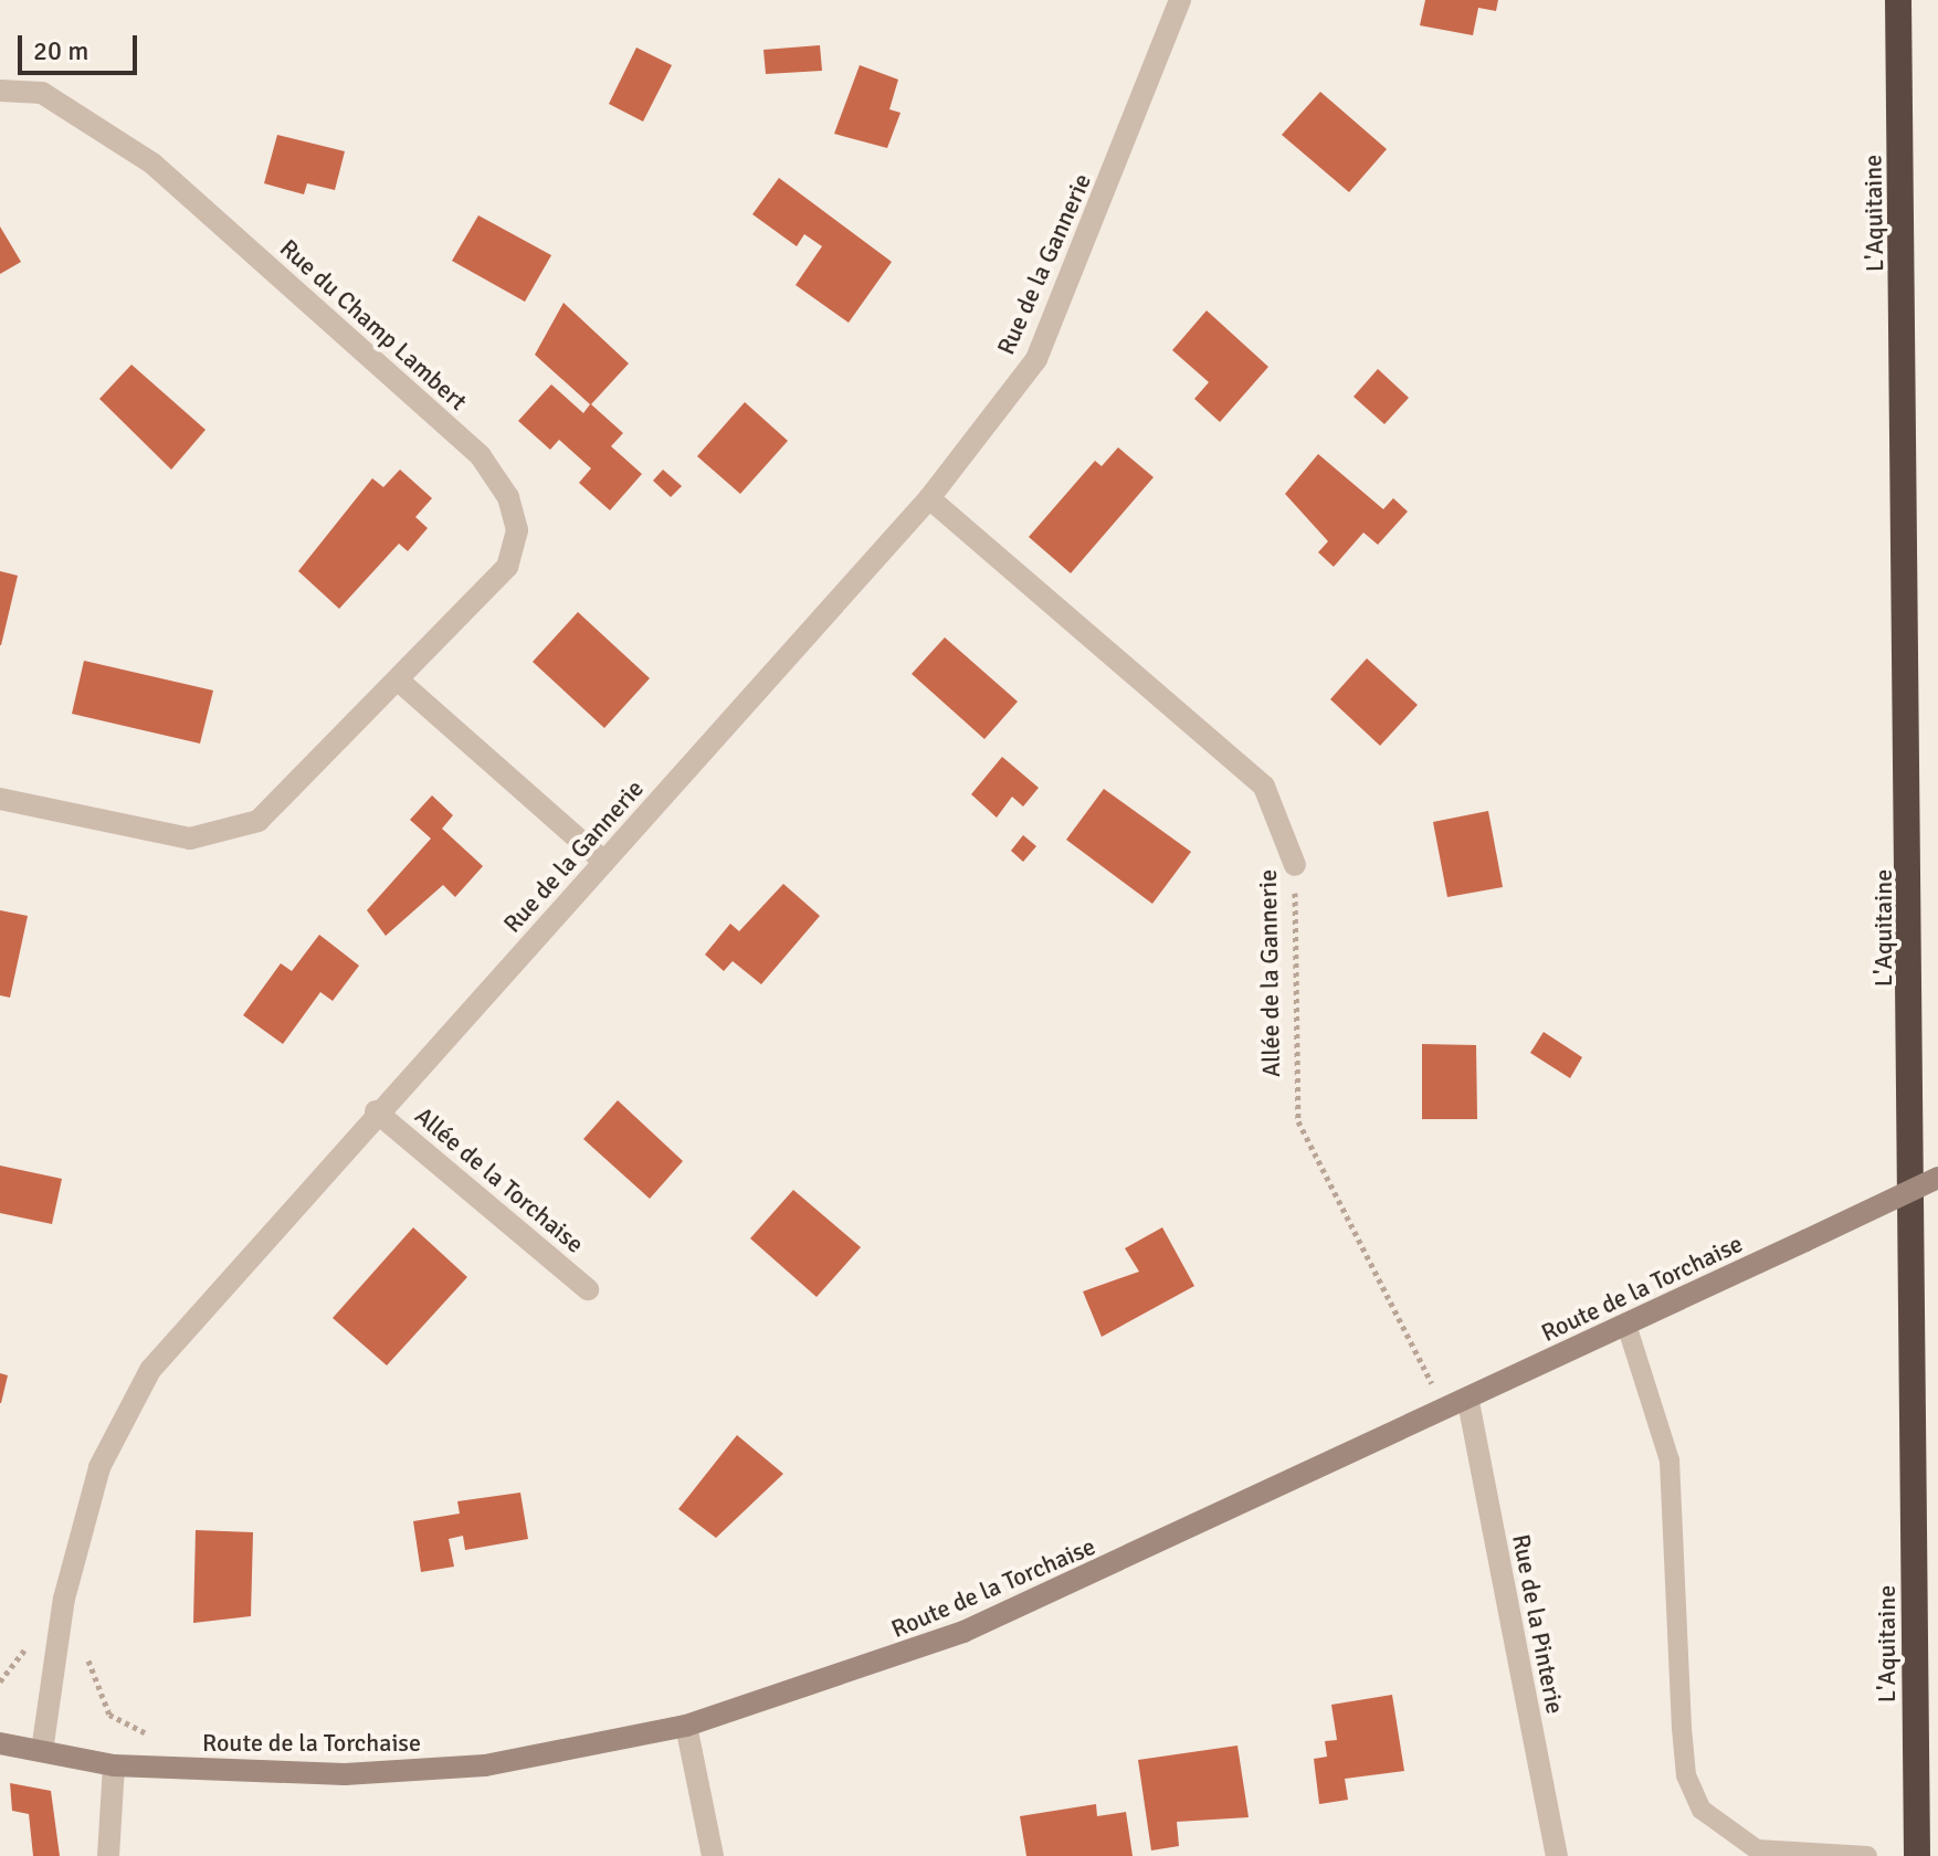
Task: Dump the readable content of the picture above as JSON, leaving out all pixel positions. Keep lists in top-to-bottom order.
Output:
{
  "streets": {
    "highway": ["L'Aquitaine"],
    "main road": ["Route de la Torchaise"],
    "street": [
      "Rue de la Gannerie",
      "Rue du Champ Lambert",
      "Allée de la Gannerie",
      "Allée de la Torchaise",
      "Rue de la Pinterie"
    ]
  },
  "crossings": [
    ["Rue de la Gannerie", "Allée de la Gannerie"],
    ["Rue de la Gannerie", "Allée de la Torchaise"],
    ["Rue de la Gannerie", "Route de la Torchaise"],
    ["Allée de la Gannerie", "Route de la Torchaise"],
    ["Allée de la Gannerie", "Rue de la Pinterie"],
    ["Route de la Torchaise", "Rue de la Pinterie"]
  ],
  "scale_bar": "20 m"
}
